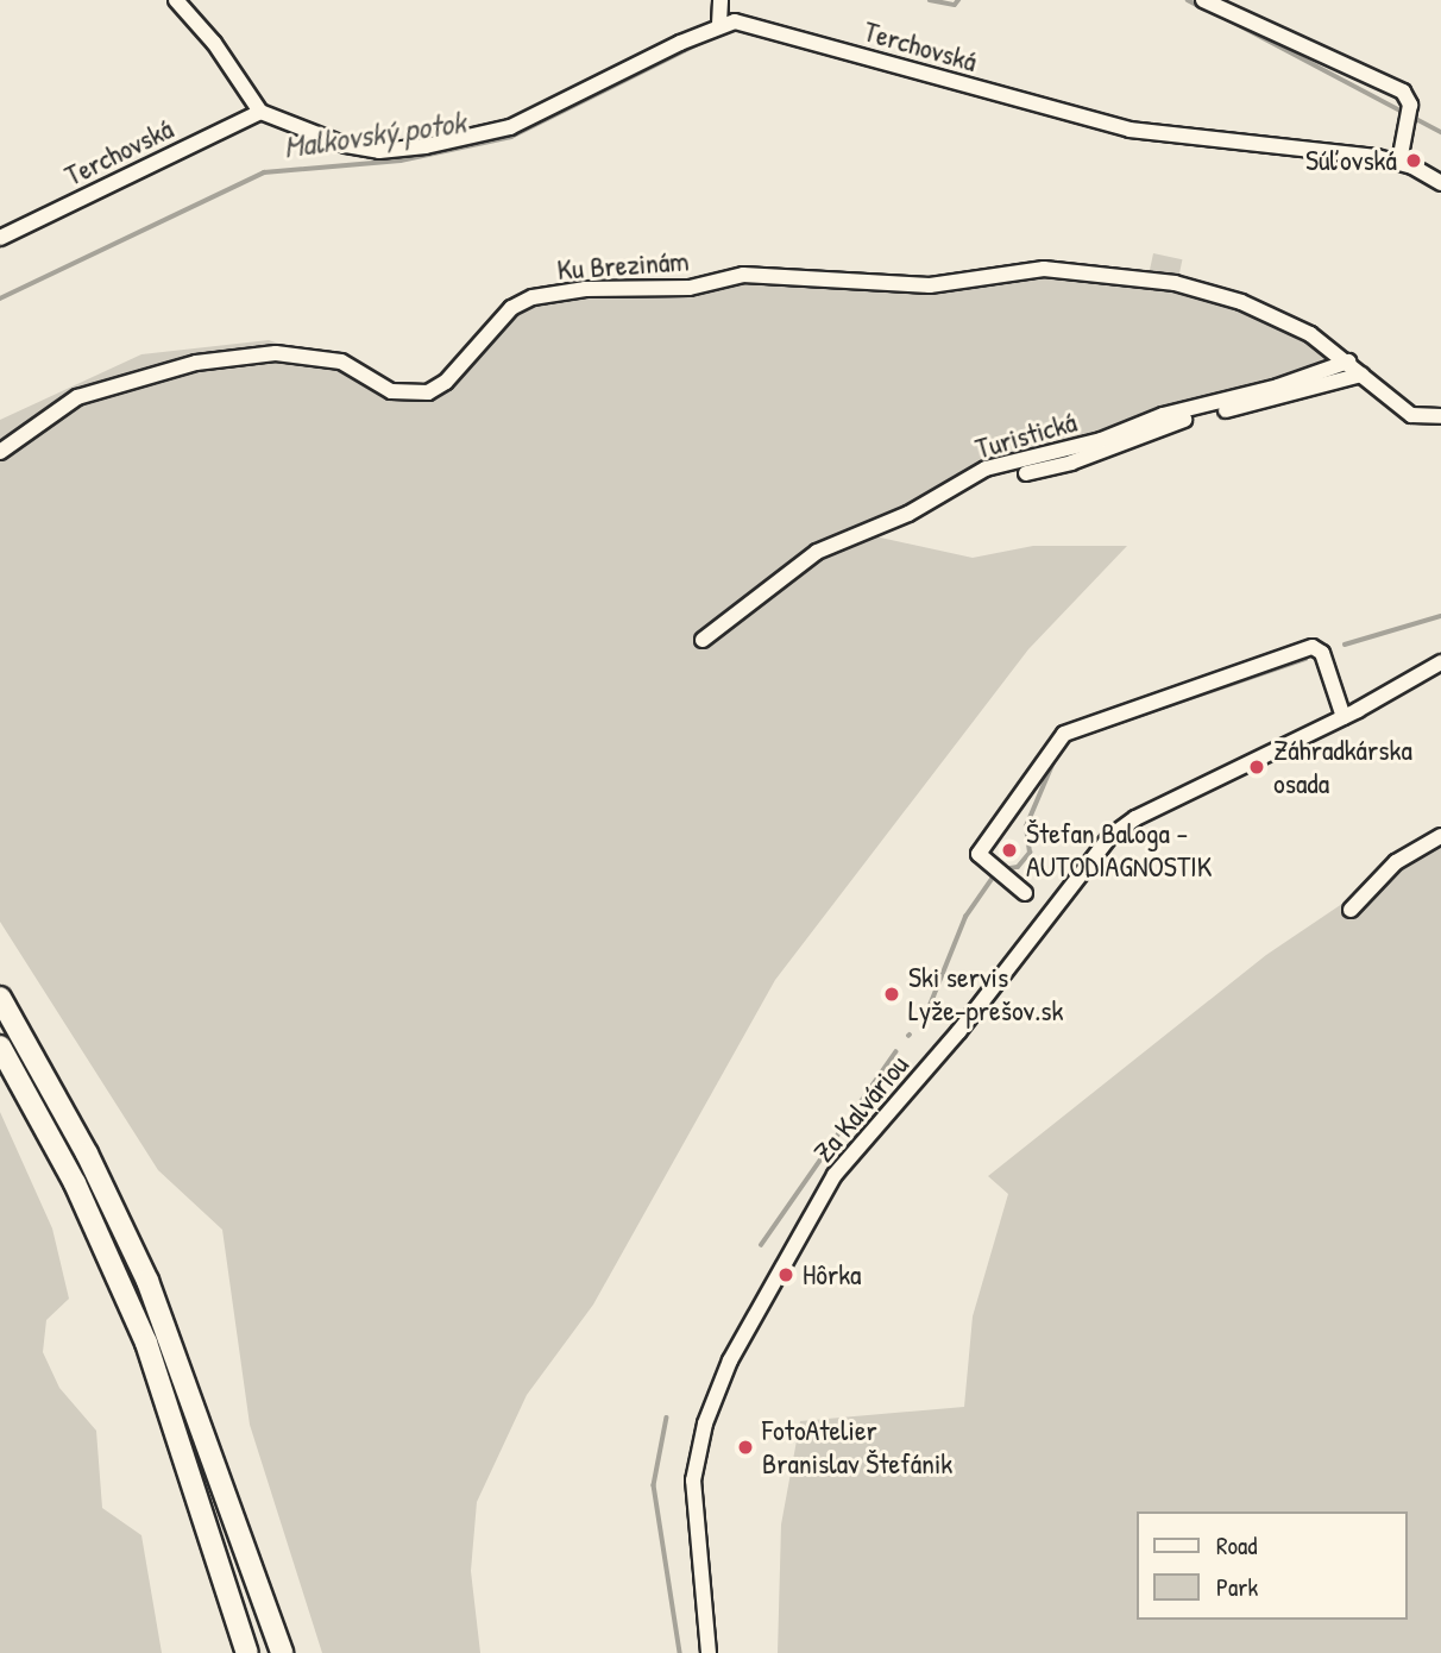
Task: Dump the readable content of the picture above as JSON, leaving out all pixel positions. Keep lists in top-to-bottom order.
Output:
{
  "streets": {
    "street": [
      "Terchovská",
      "Ku Brezinám",
      "Turistická",
      "Za Kalváriou"
    ]
  },
  "crossings": [
    ["Ku Brezinám", "Turistická"]
  ],
  "water": ["Malkovský potok"],
  "places": [
    "Súľovská",
    "Záhradkárska osada",
    "Štefan Baloga - AUTODIAGNOSTIK",
    "Ski servis Lyže-prešov.sk",
    "Hôrka",
    "FotoAtelier Branislav Štefánik"
  ],
  "legend": ["Road", "Park"]
}
